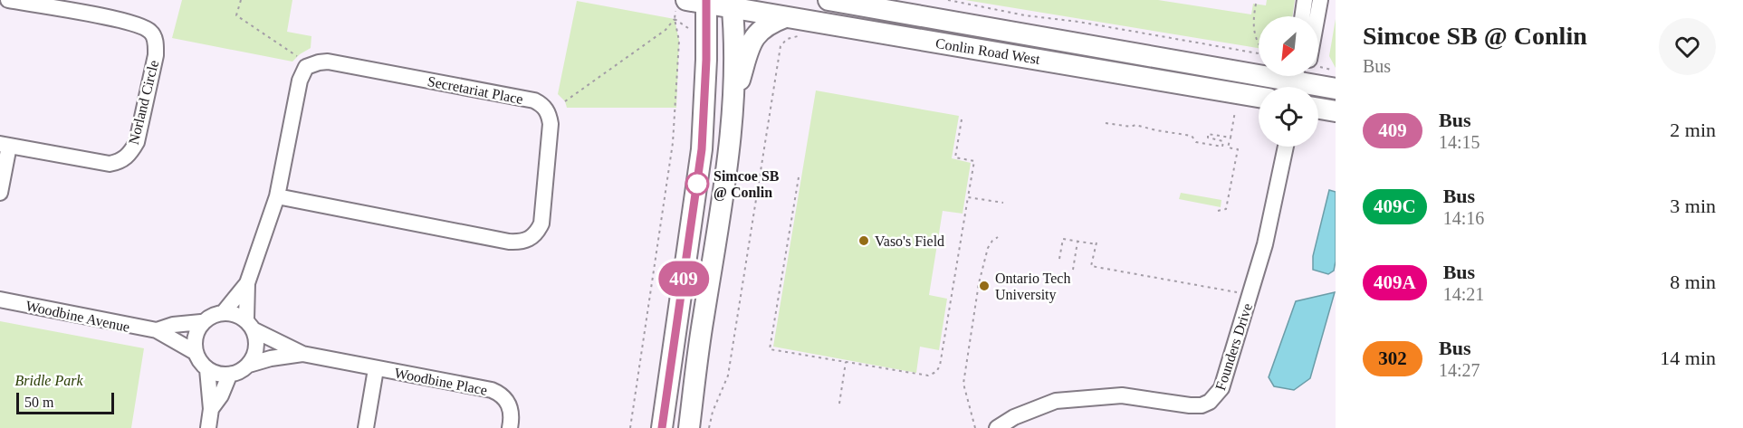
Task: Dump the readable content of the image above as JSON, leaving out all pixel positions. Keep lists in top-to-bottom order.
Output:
{
  "streets": {
    "street": [
      "Conlin Road West",
      "Secretariat Place",
      "Norland Circle",
      "Woodbine Avenue",
      "Founders Drive",
      "Woodbine Place"
    ]
  },
  "crossings": [
    ["Secretariat Place", "Woodbine Avenue"],
    ["Secretariat Place", "Woodbine Place"],
    ["Woodbine Avenue", "Woodbine Place"]
  ],
  "parks": ["Bridle Park"],
  "places": ["Simcoe SB @ Conlin", "Vaso's Field", "Ontario Tech University"],
  "lines": ["bus line 409"],
  "scale_bar": "50 m",
  "north": "bottom left",
  "page": {
    "on_map": "409",
    "heading": ["Simcoe SB @ Conlin", "Bus"],
    "list": [
      {
        "mark": "409",
        "name": "Bus",
        "note": "14:15",
        "value": "2 min"
      },
      {
        "mark": "409C",
        "name": "Bus",
        "note": "14:16",
        "value": "3 min"
      },
      {
        "mark": "409A",
        "name": "Bus",
        "note": "14:21",
        "value": "8 min"
      },
      {
        "mark": "302",
        "name": "Bus",
        "note": "14:27",
        "value": "14 min"
      }
    ],
    "scale": "50 m"
  }
}
